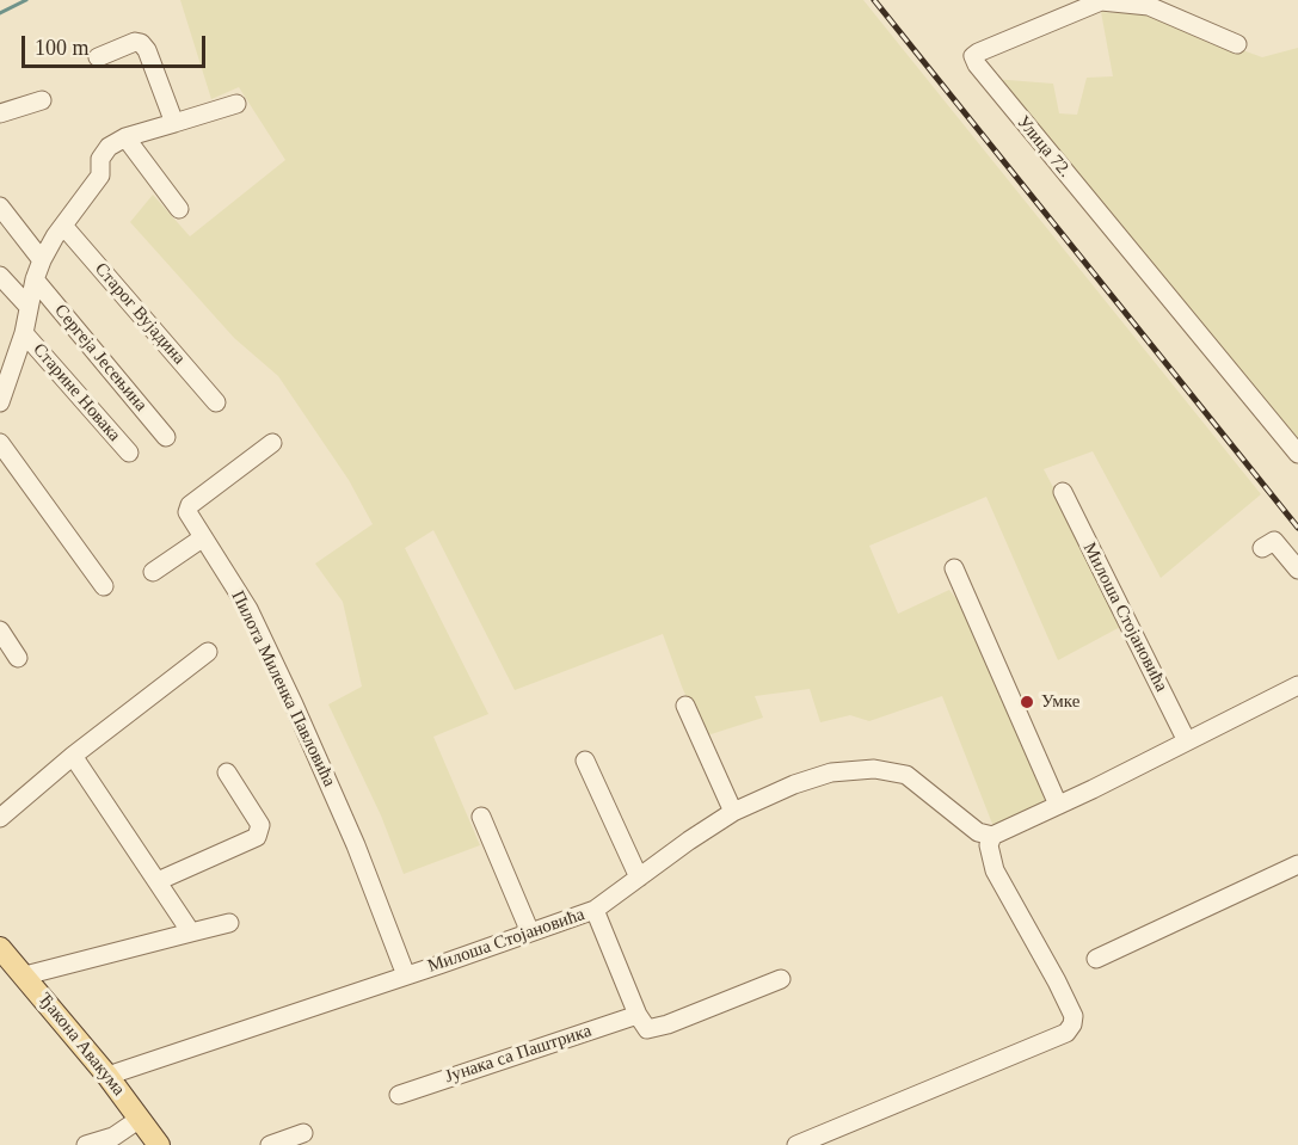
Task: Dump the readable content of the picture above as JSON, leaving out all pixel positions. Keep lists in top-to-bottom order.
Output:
{
  "streets": {
    "main road": ["Ђакона Авакума"],
    "street": [
      "Улица 72.",
      "Старог Вујадина",
      "Сергеја Јесењина",
      "Старине Новака",
      "Милоша Стојановића",
      "Пилота Миленка Павловића",
      "Јунака са Паштрика"
    ]
  },
  "crossings": [
    ["Милоша Стојановића", "Пилота Миленка Павловића"],
    ["Милоша Стојановића", "Ђакона Авакума"]
  ],
  "places": ["Умке"],
  "scale_bar": "100 m"
}
